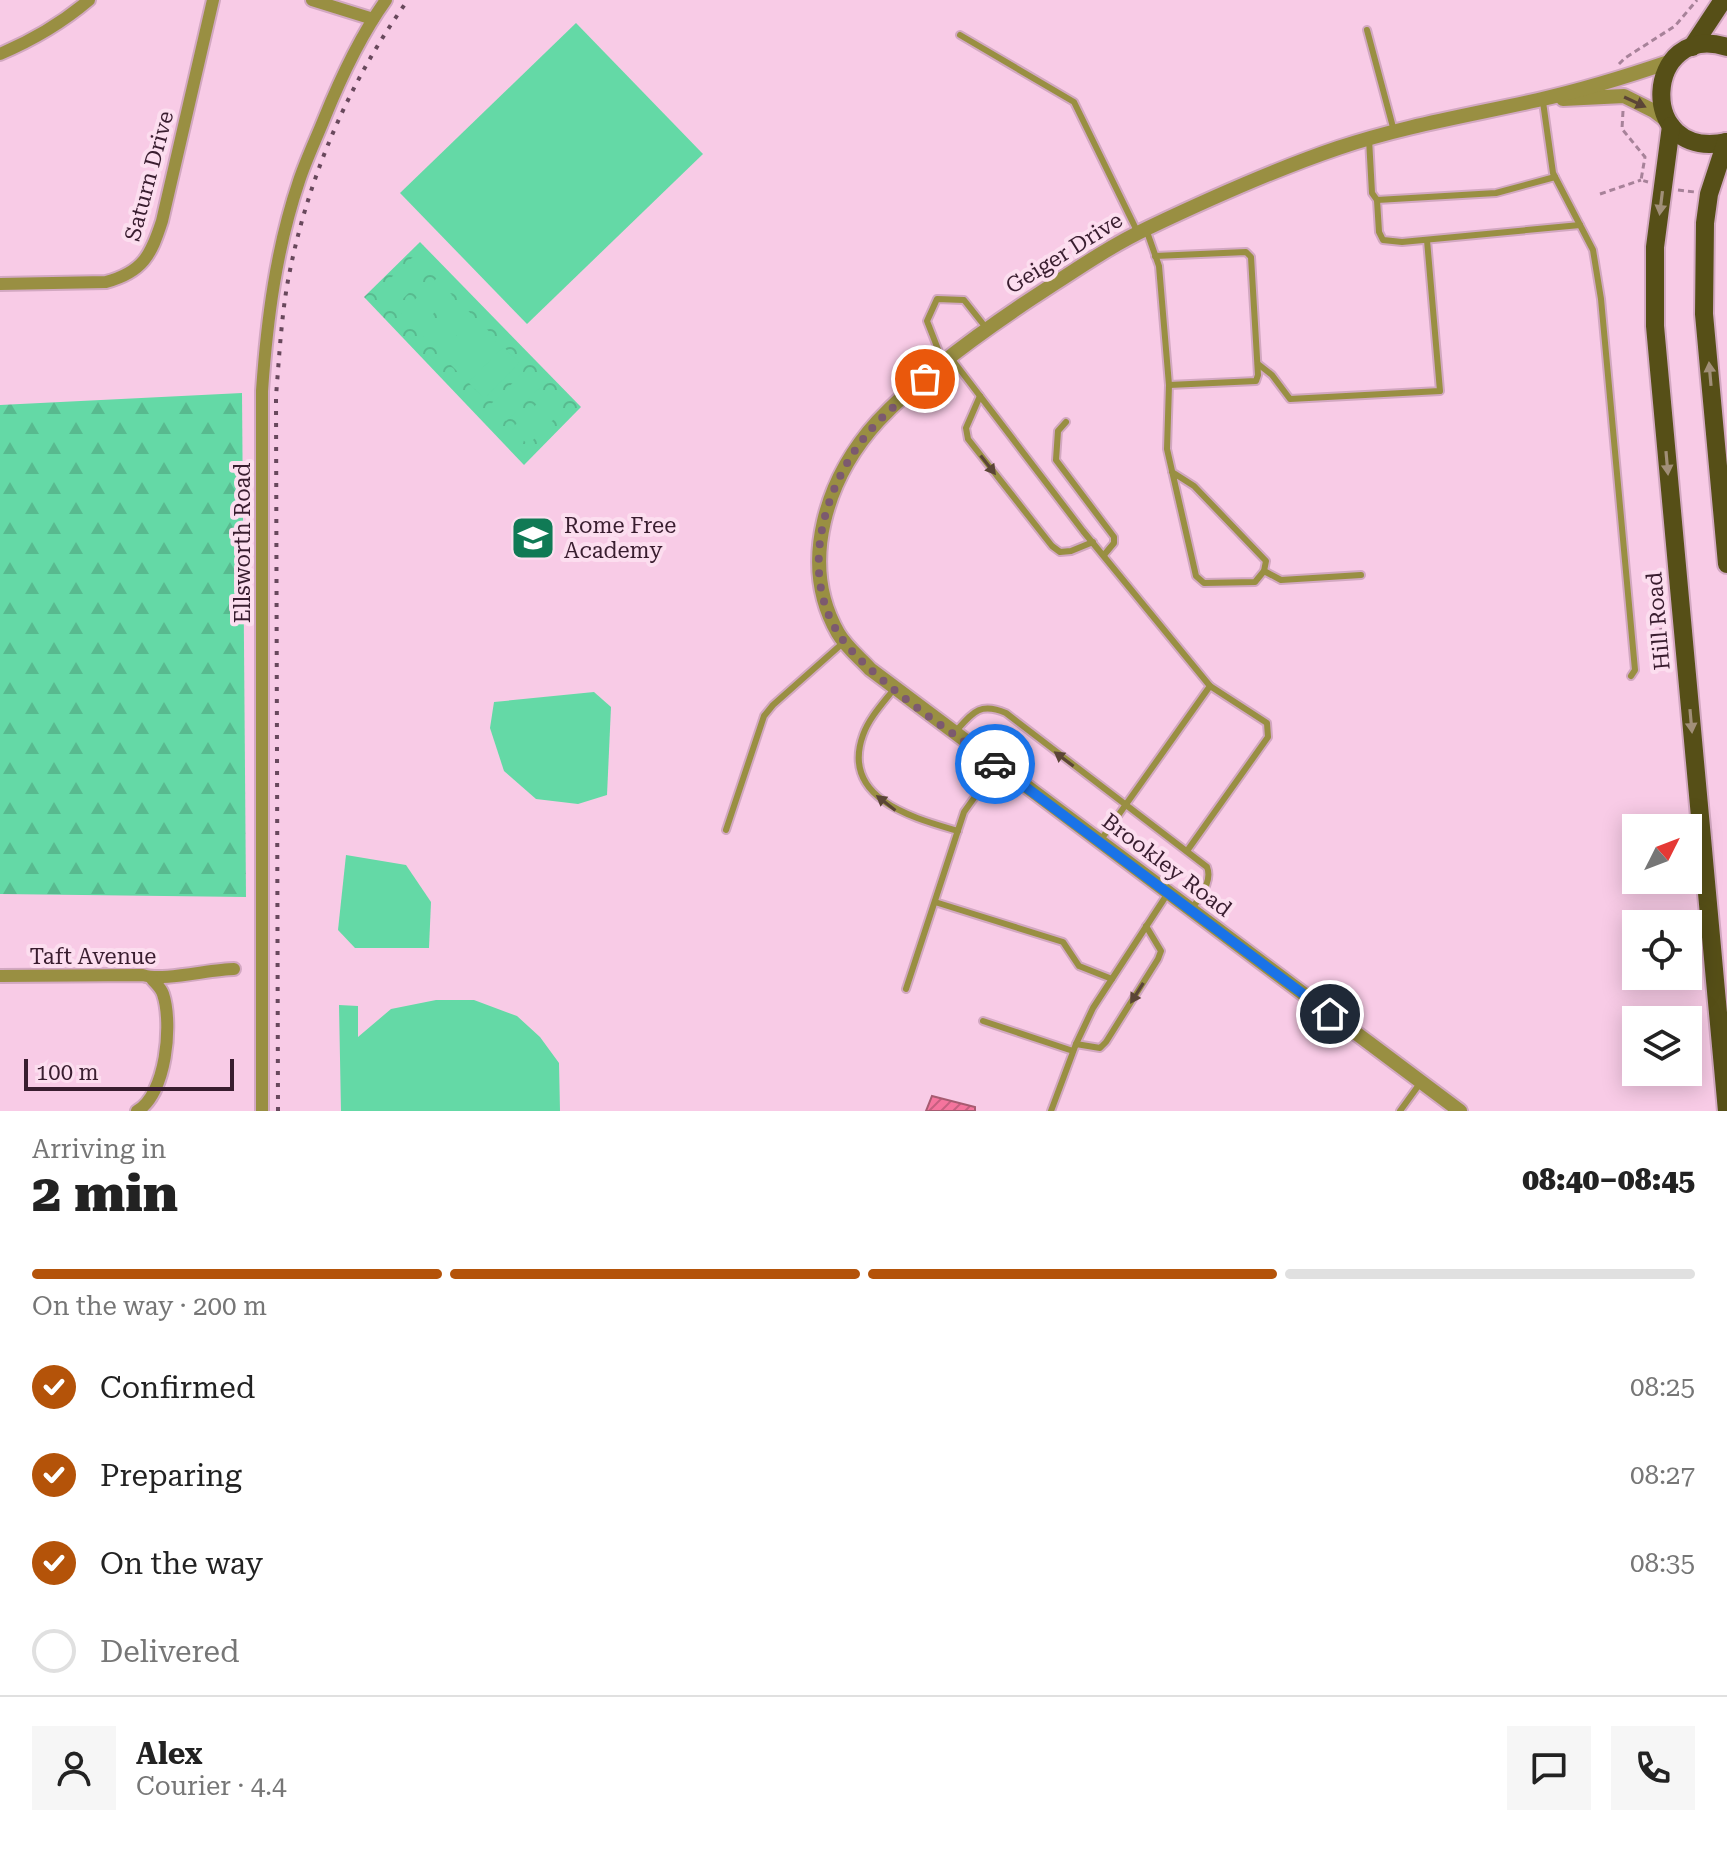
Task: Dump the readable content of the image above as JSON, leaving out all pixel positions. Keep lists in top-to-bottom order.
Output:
{
  "streets": {
    "main road": ["Hill Road"],
    "street": [
      "Saturn Drive",
      "Geiger Drive",
      "Ellsworth Road",
      "Brookley Road",
      "Taft Avenue"
    ]
  },
  "crossings": [
    ["Geiger Drive", "Hill Road"],
    ["Geiger Drive", "Brookley Road"]
  ],
  "places": {
    "school or university": ["Rome Free Academy"]
  },
  "scale_bar": "100 m",
  "north": "top right",
  "page": {
    "scale": "100 m",
    "heading": ["2 min", "Arriving in", "08:40–08:45"],
    "panel": ["Alex", "Courier · 4.4"],
    "bar": "On the way · 200 m",
    "list": [
      ["Confirmed", "08:25"],
      ["Preparing", "08:27"],
      ["On the way", "08:35"],
      "Delivered"
    ]
  }
}
